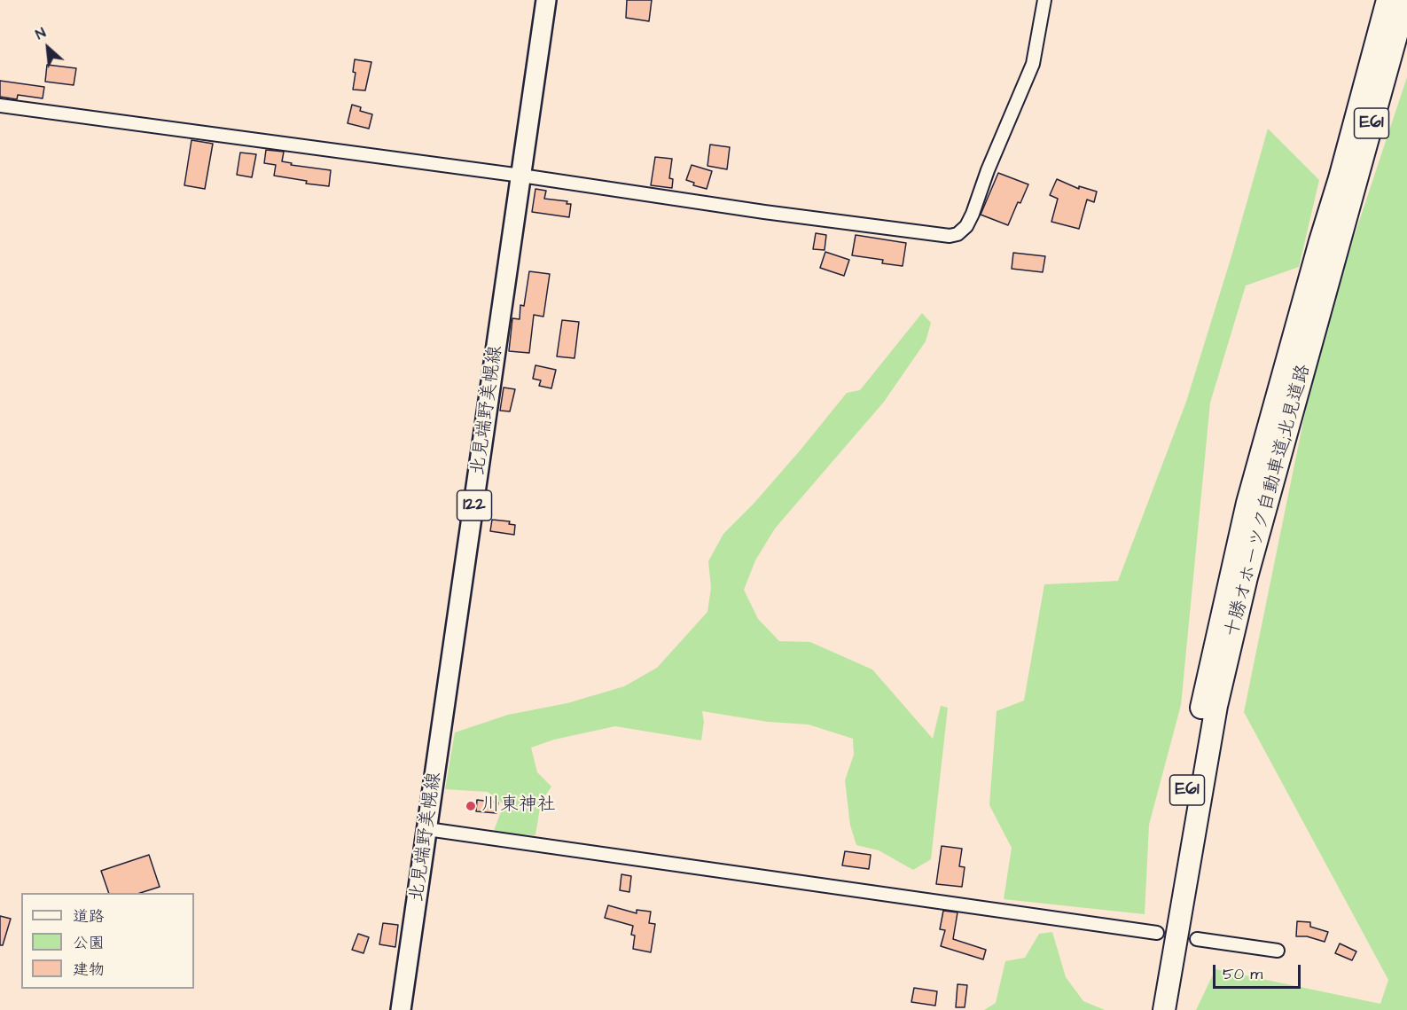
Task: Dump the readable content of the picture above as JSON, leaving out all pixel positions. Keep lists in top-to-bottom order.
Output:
{
  "streets": {
    "highway": ["E61", "十勝オホーツク自動車道;北見道路"],
    "main road": ["北見端野美幌線", "122"]
  },
  "places": ["川東神社"],
  "legend": ["道路", "公園", "建物"],
  "scale_bar": "50 m",
  "north": "top left"
}
